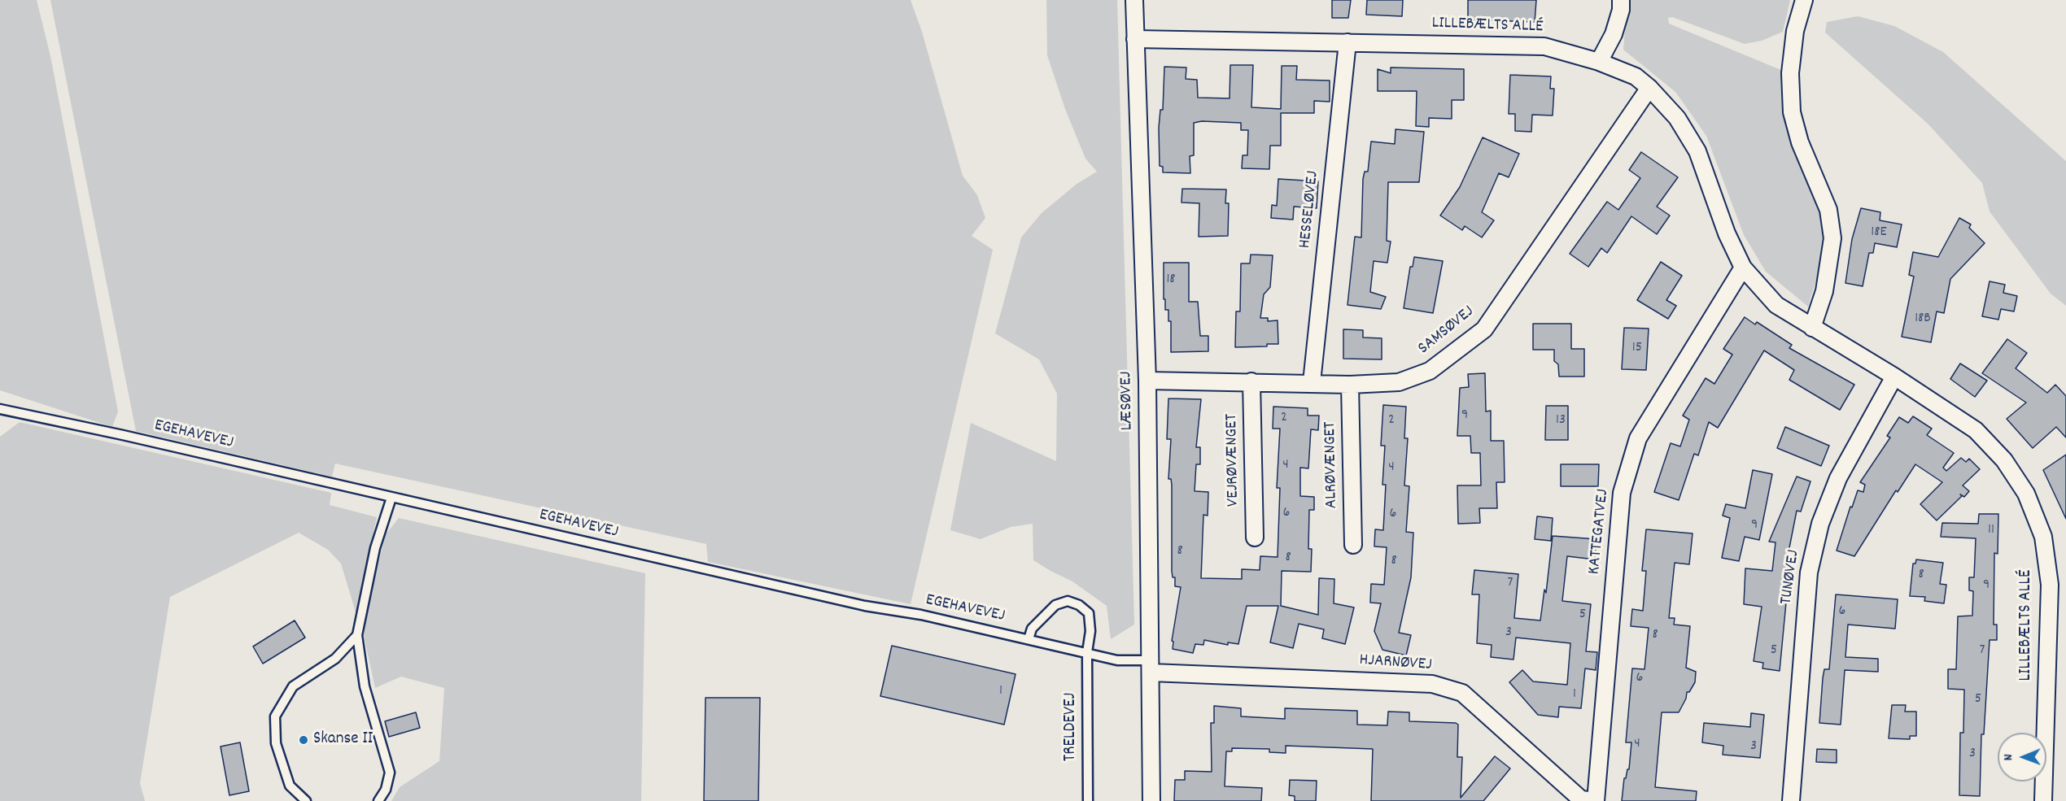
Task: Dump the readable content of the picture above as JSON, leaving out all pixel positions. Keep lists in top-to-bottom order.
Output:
{
  "streets": {
    "street": [
      "LILLEBÆLTS ALLÉ",
      "HESSELØVEJ",
      "SAMSØVEJ",
      "LÆSØVEJ",
      "VEJRØVÆNGET",
      "ALRØVÆNGET",
      "KATTEGATVEJ",
      "TUNØVEJ",
      "HJARNØVEJ"
    ],
    "lane": ["EGEHAVEVEJ", "TRELDEVEJ"]
  },
  "crossings": [
    ["LILLEBÆLTS ALLÉ", "HESSELØVEJ"],
    ["LILLEBÆLTS ALLÉ", "SAMSØVEJ"],
    ["LILLEBÆLTS ALLÉ", "LÆSØVEJ"],
    ["LILLEBÆLTS ALLÉ", "KATTEGATVEJ"],
    ["LILLEBÆLTS ALLÉ", "TUNØVEJ"],
    ["HESSELØVEJ", "SAMSØVEJ"],
    ["SAMSØVEJ", "LÆSØVEJ"],
    ["SAMSØVEJ", "VEJRØVÆNGET"],
    ["SAMSØVEJ", "ALRØVÆNGET"],
    ["LÆSØVEJ", "EGEHAVEVEJ"],
    ["LÆSØVEJ", "HJARNØVEJ"],
    ["EGEHAVEVEJ", "HJARNØVEJ"],
    ["EGEHAVEVEJ", "TRELDEVEJ"],
    ["KATTEGATVEJ", "HJARNØVEJ"]
  ],
  "places": ["Skanse II"],
  "house_numbers": [
    "18E",
    "18",
    "18B",
    "15",
    "9",
    "2",
    "2",
    "13",
    "4",
    "4",
    "6",
    "6",
    "9",
    "11",
    "8",
    "8",
    "8",
    "8",
    "7",
    "9",
    "6",
    "5",
    "3",
    "8",
    "5",
    "7",
    "6",
    "1",
    "1",
    "5",
    "4",
    "3",
    "3"
  ],
  "north": "left"
}
